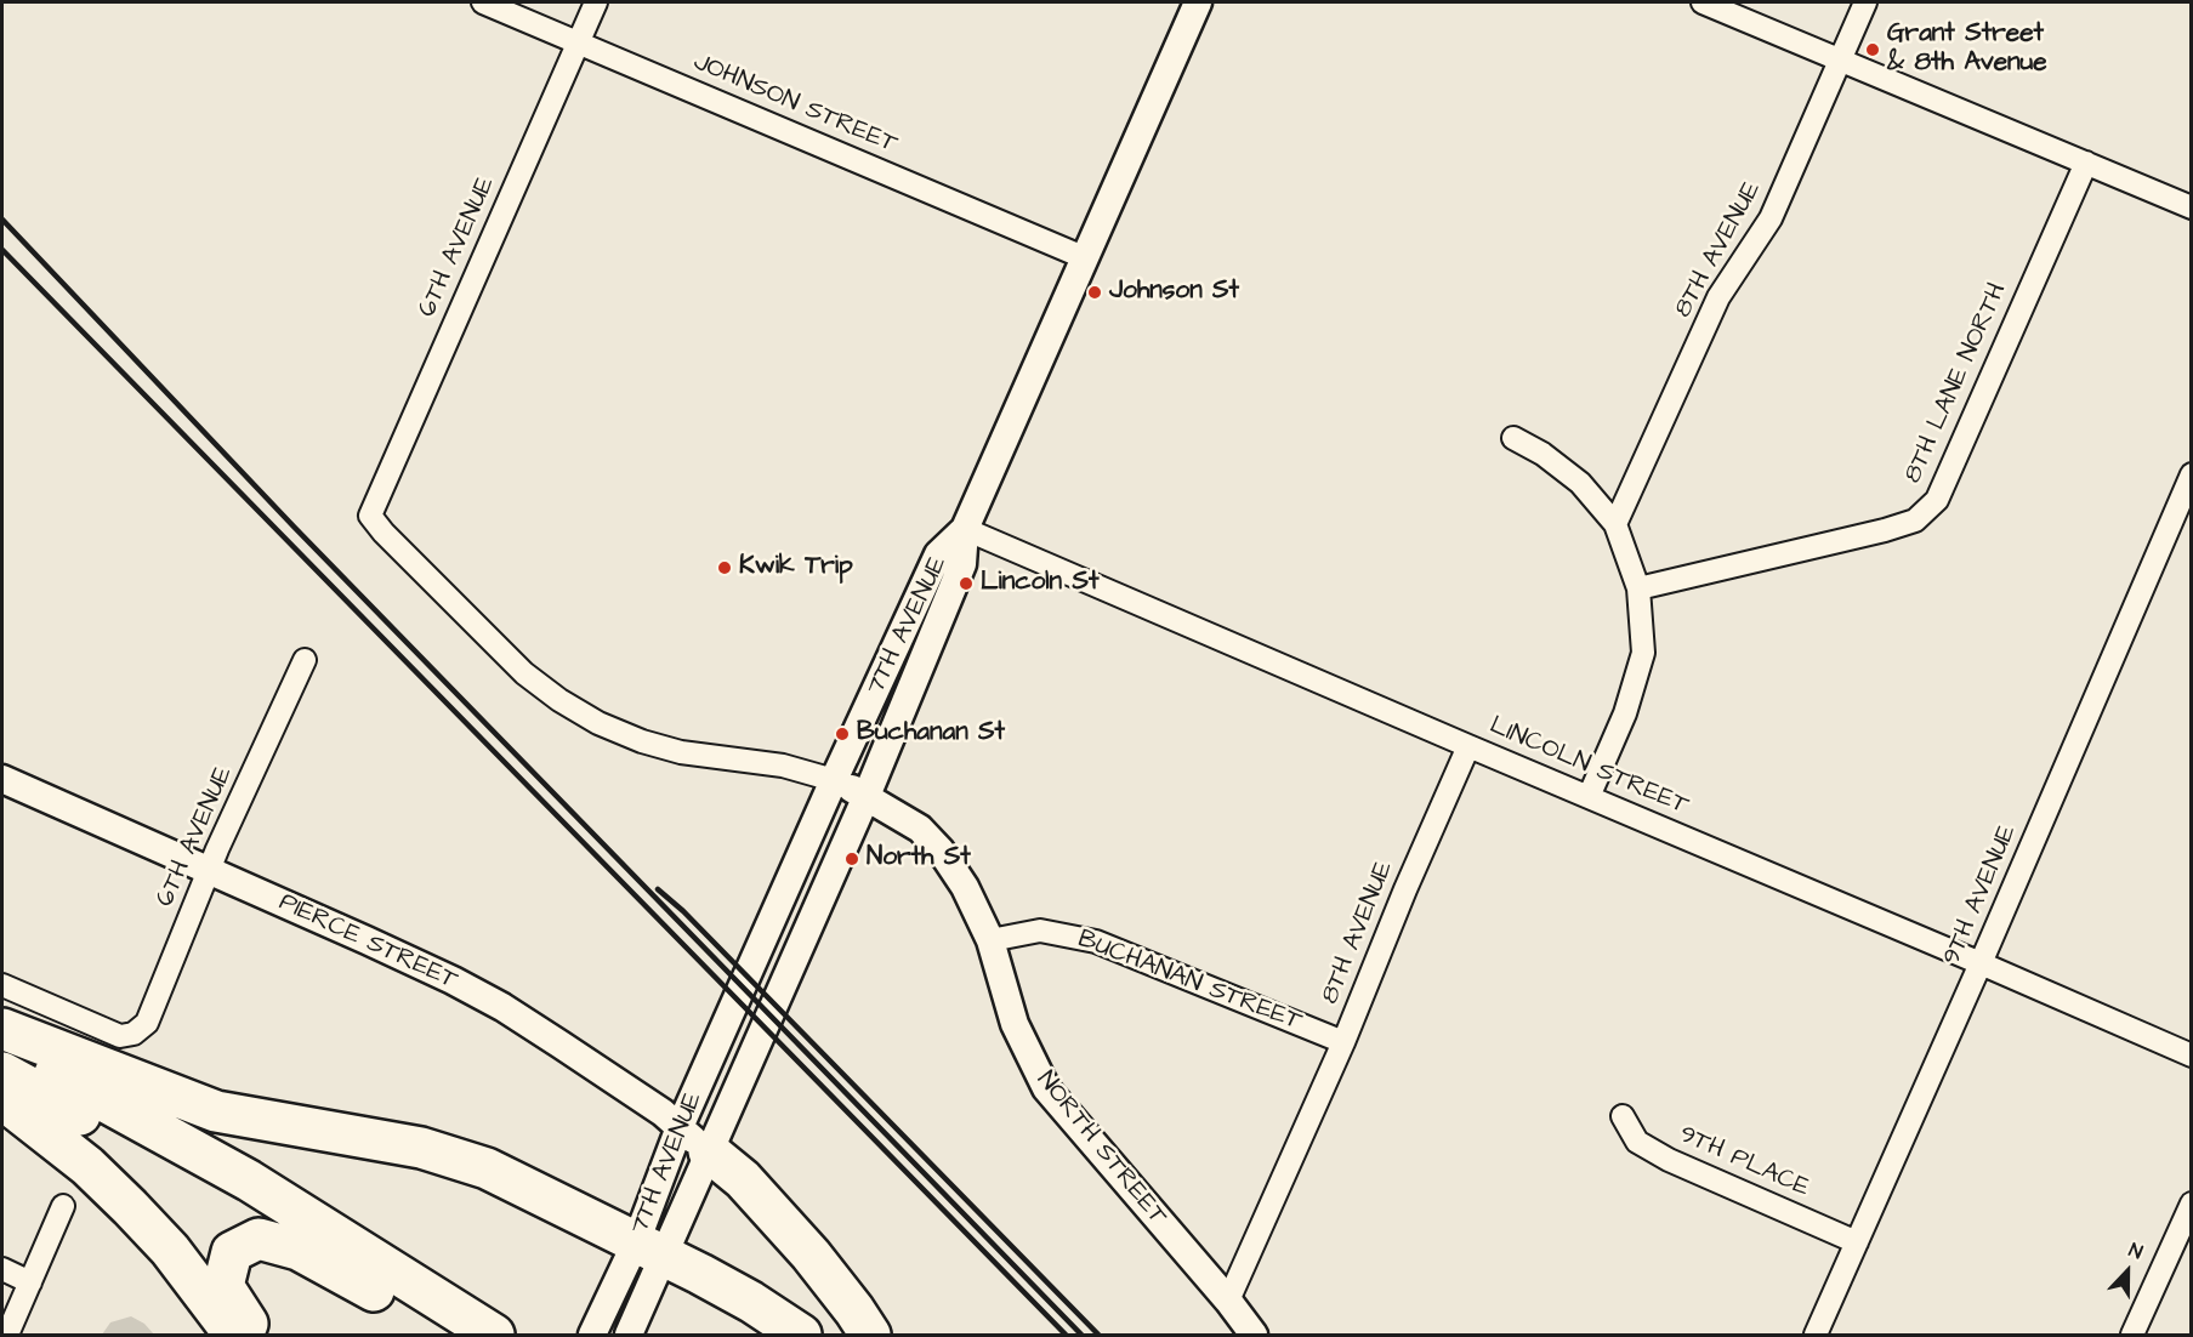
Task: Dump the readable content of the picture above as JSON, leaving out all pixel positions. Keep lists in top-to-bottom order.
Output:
{
  "streets": {
    "street": [
      "JOHNSON STREET",
      "6TH AVENUE",
      "8TH AVENUE",
      "8TH LANE NORTH",
      "7TH AVENUE",
      "LINCOLN STREET",
      "9TH AVENUE",
      "PIERCE STREET",
      "BUCHANAN STREET",
      "NORTH STREET",
      "9TH PLACE"
    ]
  },
  "crossings": [
    ["JOHNSON STREET", "6TH AVENUE"],
    ["JOHNSON STREET", "7TH AVENUE"],
    ["6TH AVENUE", "7TH AVENUE"],
    ["6TH AVENUE", "PIERCE STREET"],
    ["8TH AVENUE", "LINCOLN STREET"],
    ["8TH AVENUE", "BUCHANAN STREET"],
    ["8TH AVENUE", "NORTH STREET"],
    ["7TH AVENUE", "LINCOLN STREET"],
    ["7TH AVENUE", "PIERCE STREET"],
    ["LINCOLN STREET", "9TH AVENUE"],
    ["9TH AVENUE", "9TH PLACE"],
    ["BUCHANAN STREET", "NORTH STREET"]
  ],
  "places": [
    "Grant Street & 8th Avenue",
    "Johnson St",
    "Kwik Trip",
    "Lincoln St",
    "Buchanan St",
    "North St"
  ],
  "north": "top"
}
